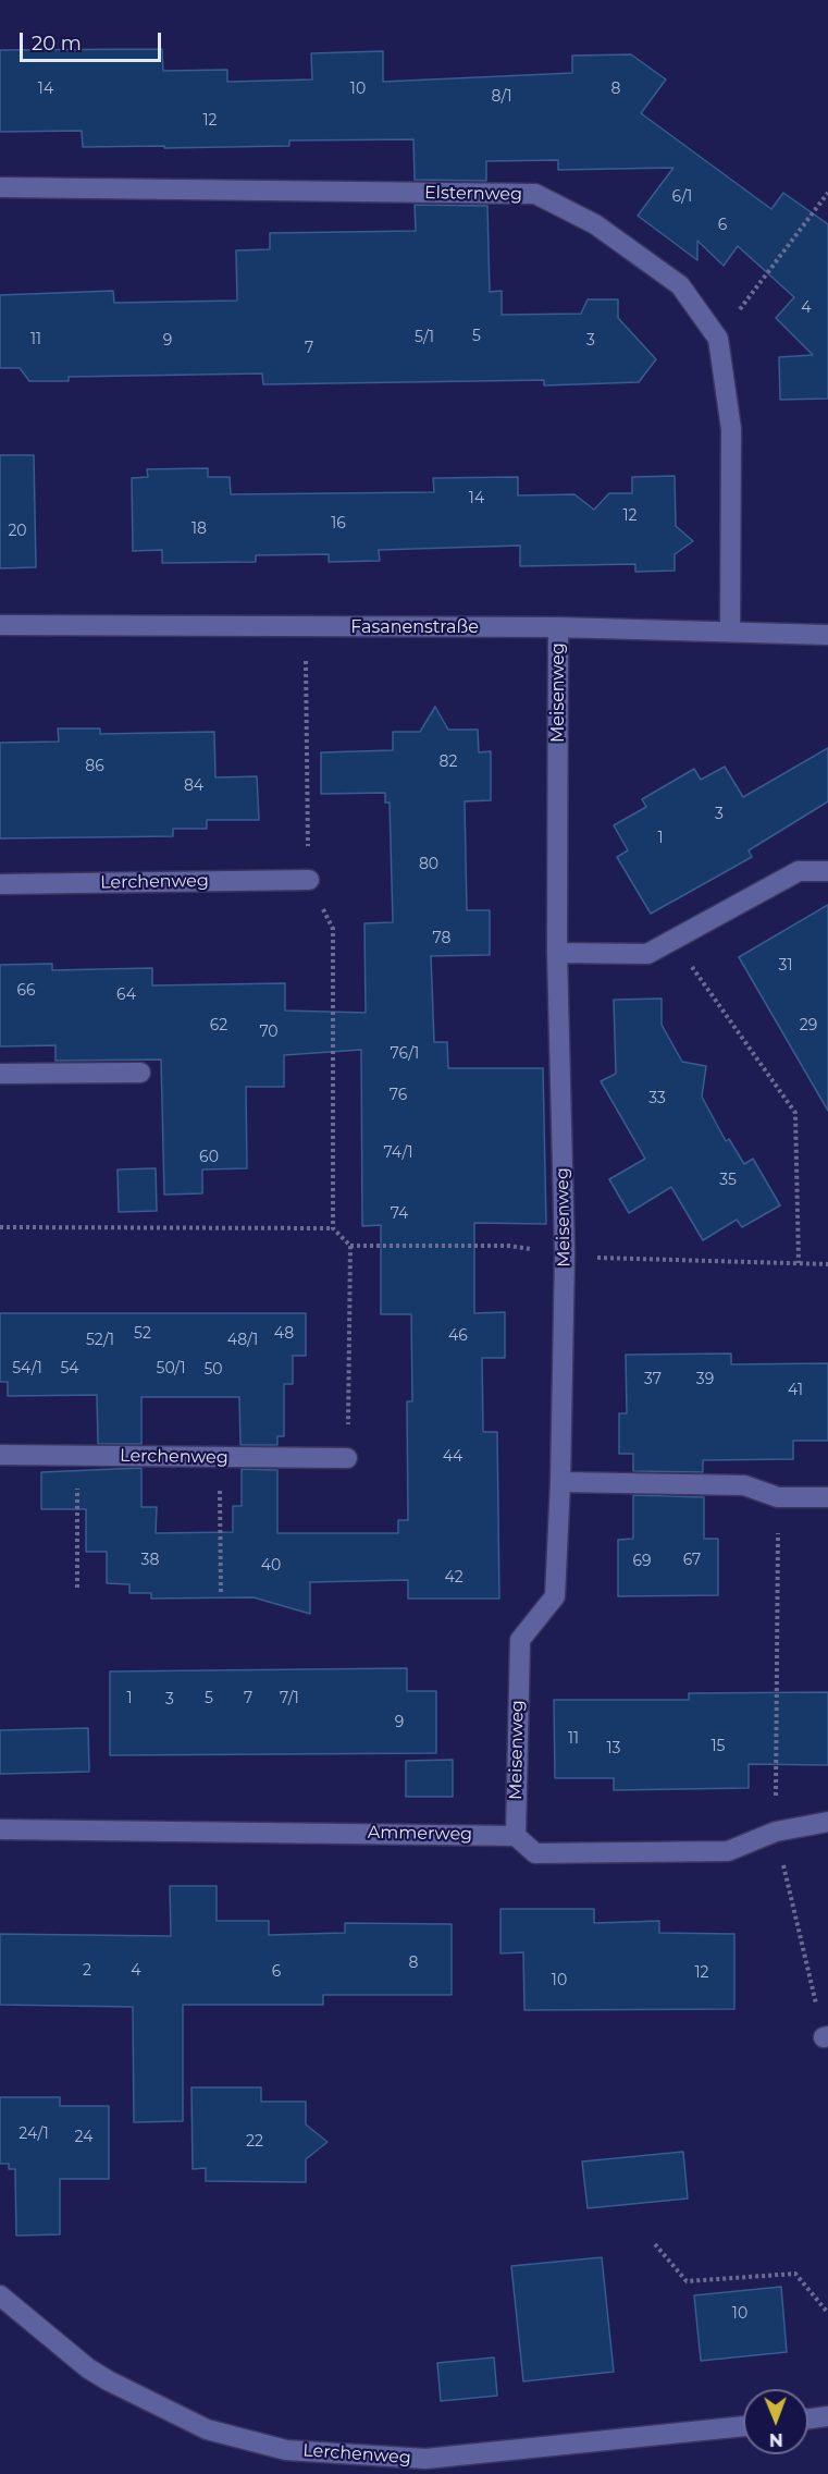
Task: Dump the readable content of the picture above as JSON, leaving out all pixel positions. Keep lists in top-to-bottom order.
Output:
{
  "streets": {
    "street": [
      "Elsternweg",
      "Fasanenstraße",
      "Meisenweg",
      "Lerchenweg",
      "Ammerweg"
    ]
  },
  "crossings": [
    ["Elsternweg", "Fasanenstraße"],
    ["Fasanenstraße", "Meisenweg"],
    ["Meisenweg", "Ammerweg"]
  ],
  "house_numbers": [
    "14",
    "10",
    "8",
    "8/1",
    "12",
    "6/1",
    "6",
    "4",
    "5",
    "5/1",
    "11",
    "9",
    "3",
    "7",
    "14",
    "12",
    "16",
    "18",
    "20",
    "82",
    "86",
    "84",
    "3",
    "1",
    "80",
    "78",
    "31",
    "66",
    "64",
    "62",
    "29",
    "70",
    "76/1",
    "76",
    "33",
    "74/1",
    "60",
    "35",
    "74",
    "52",
    "48",
    "46",
    "52/1",
    "48/1",
    "54/1",
    "54",
    "50/1",
    "50",
    "37",
    "39",
    "41",
    "44",
    "38",
    "67",
    "69",
    "40",
    "42",
    "1",
    "5",
    "7",
    "7/1",
    "3",
    "9",
    "11",
    "15",
    "13",
    "8",
    "2",
    "4",
    "6",
    "12",
    "10",
    "24/1",
    "24",
    "22",
    "10"
  ],
  "scale_bar": "20 m",
  "north": "bottom"
}
